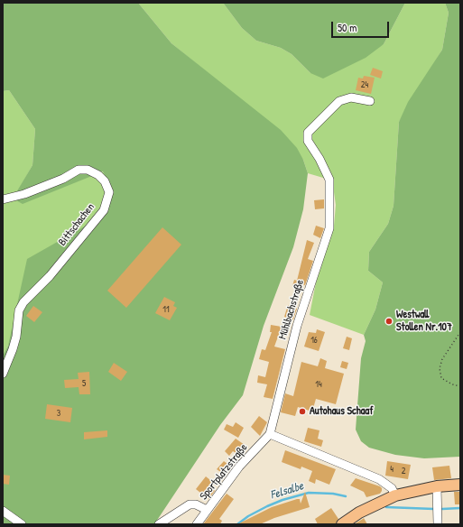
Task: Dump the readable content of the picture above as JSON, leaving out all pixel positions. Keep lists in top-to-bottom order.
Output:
{
  "streets": {
    "street": ["Bittschachen", "Mühlbachstraße", "Sportplatzstraße"]
  },
  "crossings": [
    ["Mühlbachstraße", "Sportplatzstraße"]
  ],
  "water": ["Felsalbe"],
  "places": ["Westwall Stollen Nr.107", "Autohaus Schaaf"],
  "house_numbers": [
    "24",
    "11",
    "16",
    "5",
    "14",
    "3",
    "4",
    "2"
  ],
  "scale_bar": "50 m"
}
